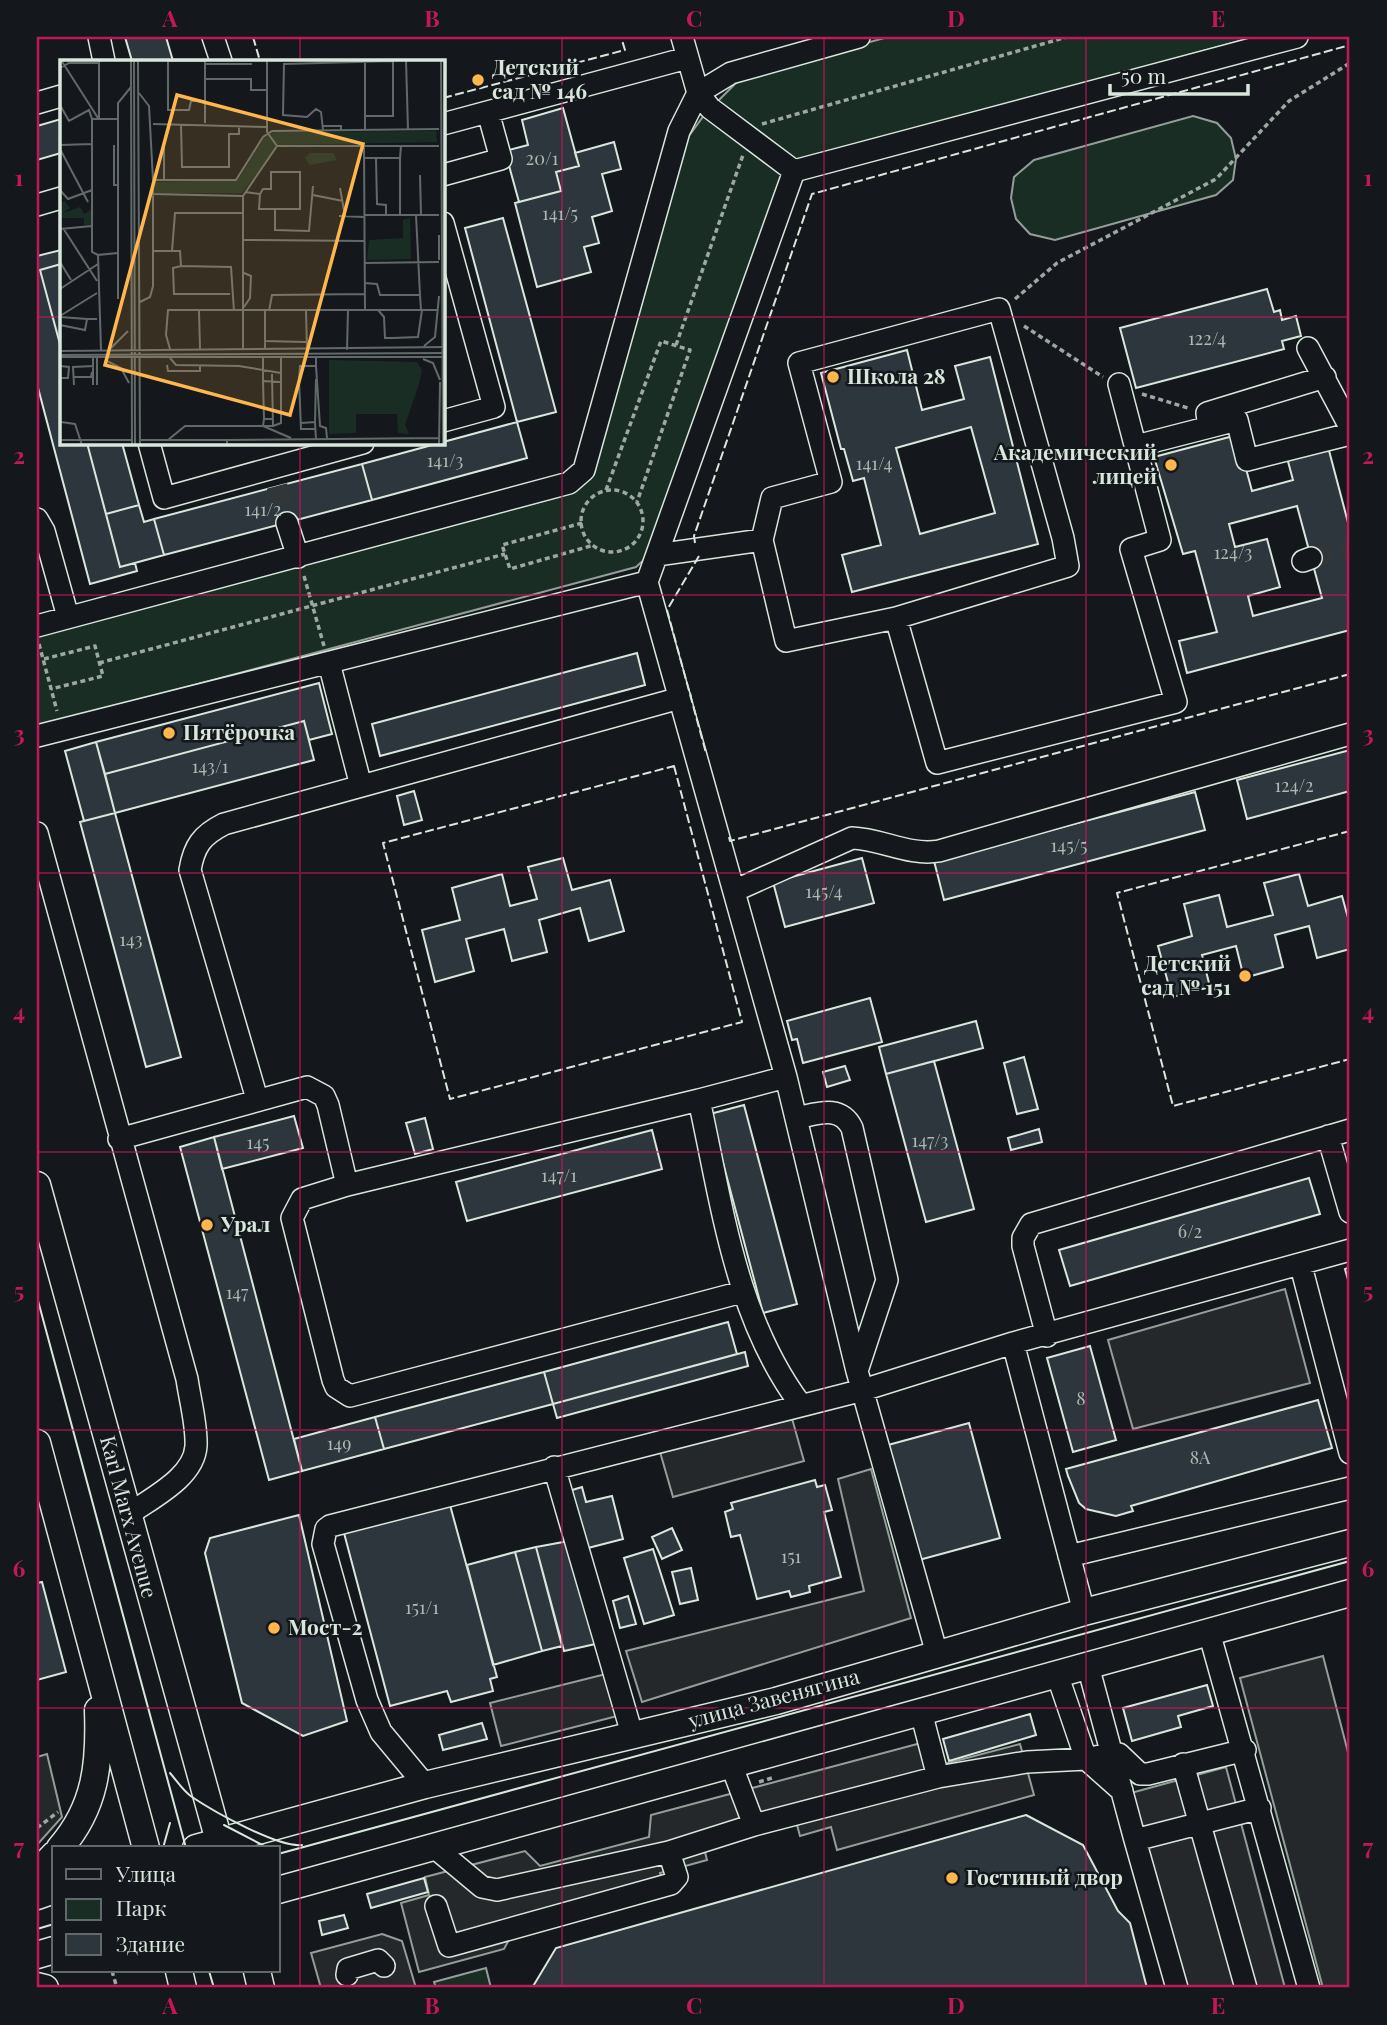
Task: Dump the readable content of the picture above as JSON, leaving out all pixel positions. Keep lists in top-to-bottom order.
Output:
{
  "streets": {
    "main road": ["Karl Marx Avenue", "улица Завенягина"]
  },
  "crossings": [
    ["Karl Marx Avenue", "улица Завенягина"]
  ],
  "places": [
    "Детский сад № 146",
    "Школа 28",
    "Академический лицей",
    "Пятёрочка",
    "Детский сад № 151",
    "Урал",
    "Мост-2",
    "Гостиный двор"
  ],
  "house_numbers": [
    "20/1",
    "141/5",
    "122/4",
    "141/3",
    "141/4",
    "141/2",
    "124/3",
    "143/1",
    "124/2",
    "145/5",
    "145/4",
    "143",
    "147/3",
    "145",
    "147/1",
    "6/2",
    "147",
    "8",
    "149",
    "8А",
    "151",
    "151/1"
  ],
  "legend": ["Улица", "Парк", "Здание"],
  "scale_bar": "50 m",
  "grid": {
    "columns": [
      "A",
      "B",
      "C",
      "D",
      "E"
    ],
    "rows": [
      "1",
      "2",
      "3",
      "4",
      "5",
      "6",
      "7"
    ]
  }
}
